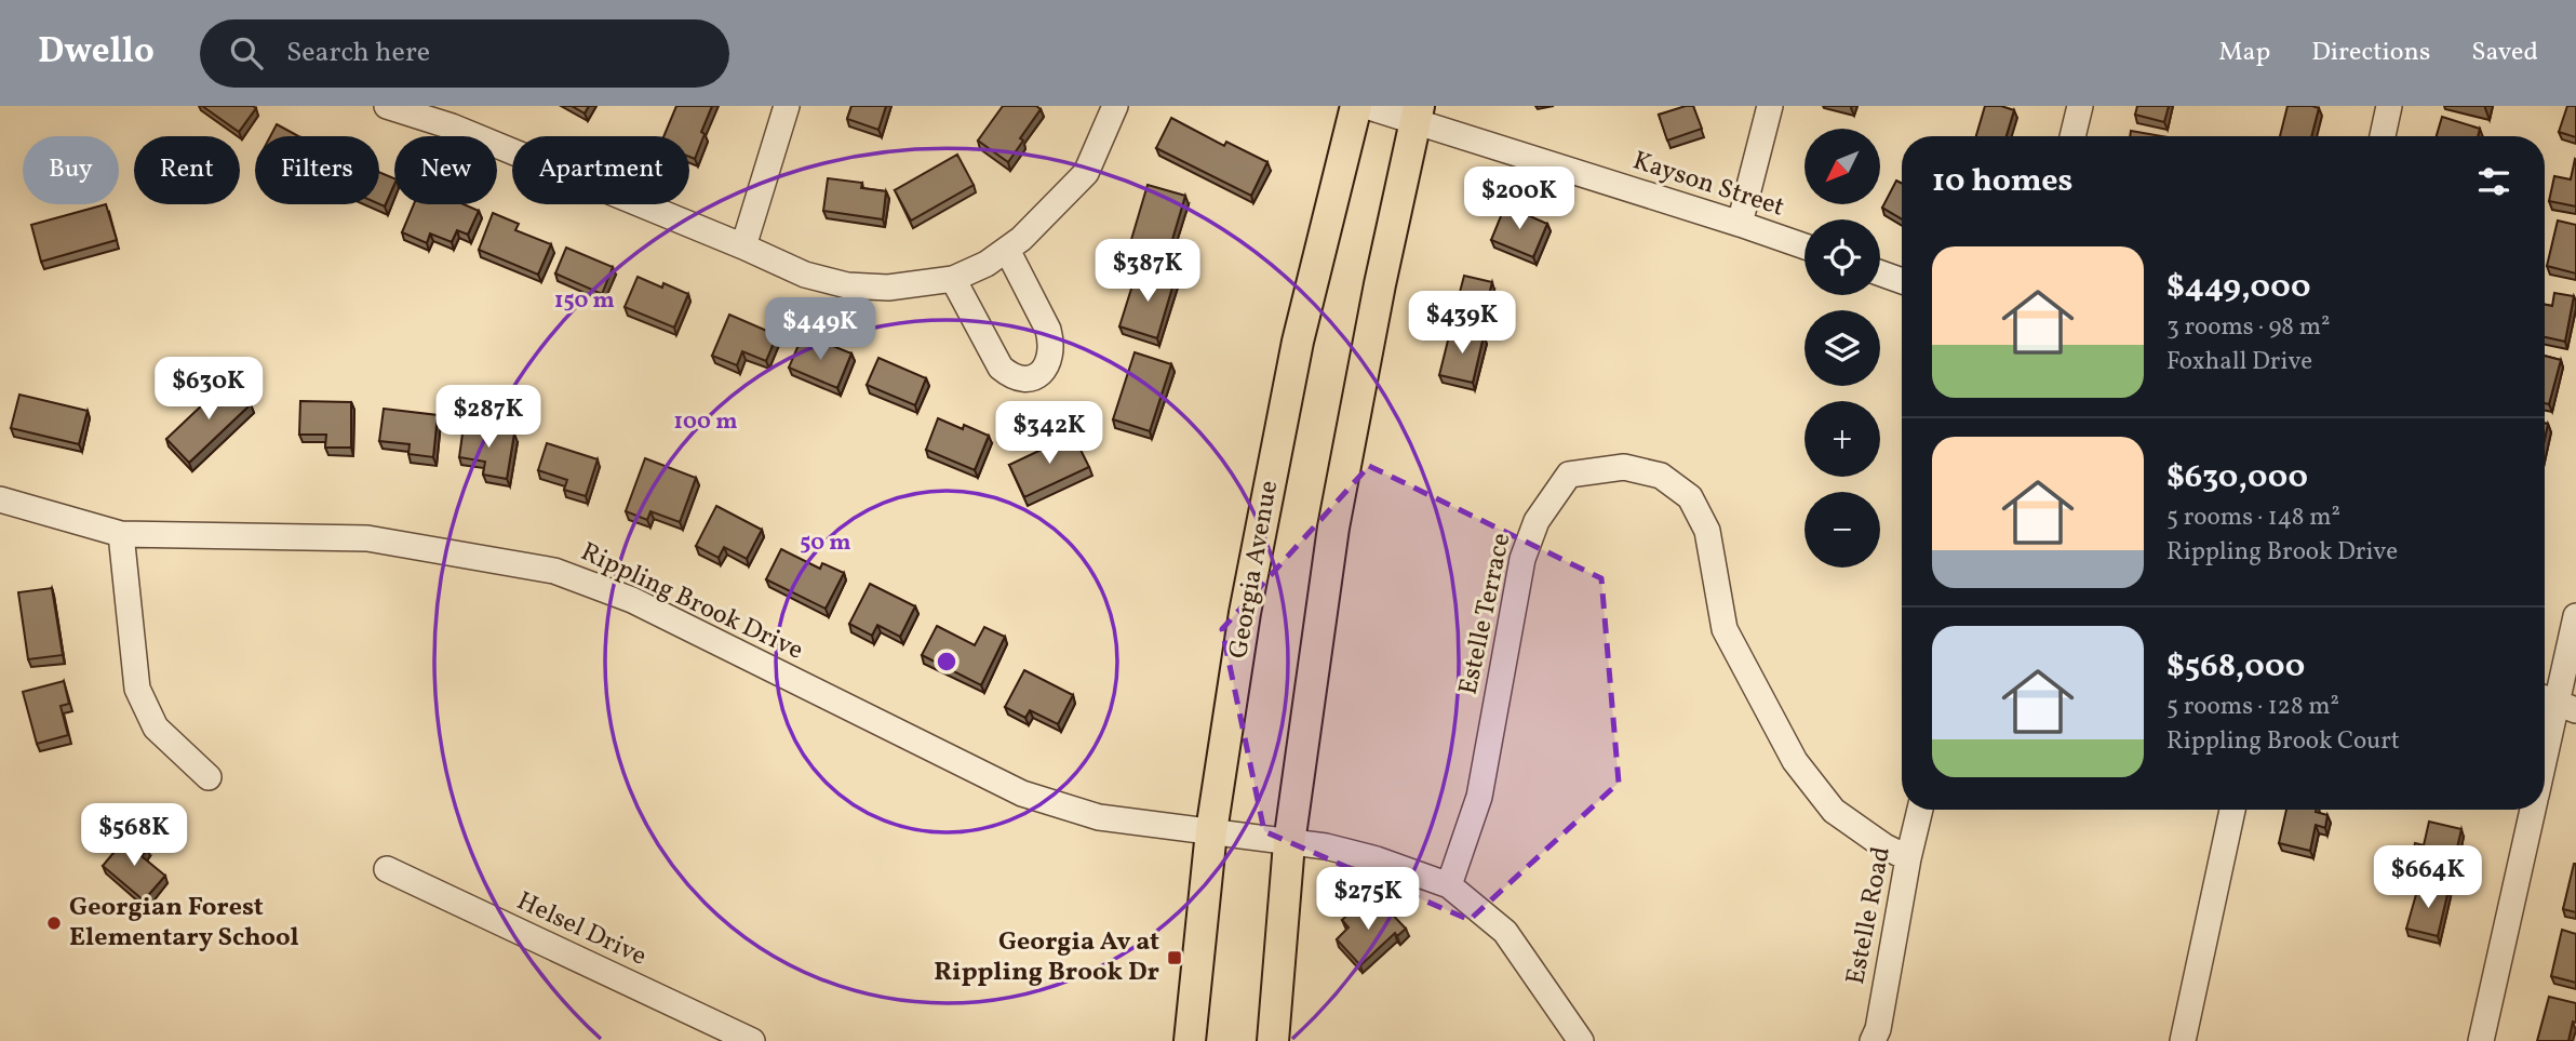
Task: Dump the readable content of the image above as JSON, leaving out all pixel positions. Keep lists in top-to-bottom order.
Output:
{
  "streets": {
    "main road": ["Georgia Avenue"],
    "street": [
      "Kayson Street",
      "Rippling Brook Drive",
      "Estelle Terrace",
      "Estelle Road",
      "Helsel Drive"
    ]
  },
  "crossings": [
    ["Georgia Avenue", "Rippling Brook Drive"],
    ["Rippling Brook Drive", "Estelle Terrace"],
    ["Estelle Terrace", "Estelle Road"]
  ],
  "places": {
    "other": ["Georgian Forest Elementary School"],
    "transit": ["Georgia Av at Rippling Brook Dr"]
  },
  "north": "bottom left",
  "page": {
    "header": "Dwello",
    "search": "Search here",
    "nav": ["Map", "Directions", "Saved"],
    "map_buttons": ["+", "−"],
    "chip": [
      "Buy",
      "Rent",
      "Filters",
      "New",
      "Apartment"
    ],
    "heading": "10 homes",
    "price": [
      "$200K",
      "$387K",
      "$439K",
      "$449K",
      "$630K",
      "$287K",
      "$342K",
      "$568K",
      "$664K",
      "$275K"
    ],
    "list": [
      {
        "name": "$449,000",
        "note": "3 rooms · 98 m² · Foxhall Drive"
      },
      {
        "name": "$630,000",
        "note": "5 rooms · 148 m² · Rippling Brook Drive"
      },
      {
        "name": "$568,000",
        "note": "5 rooms · 128 m² · Rippling Brook Court"
      }
    ]
  },
  "rings": ["150 m", "100 m", "50 m"]
}
